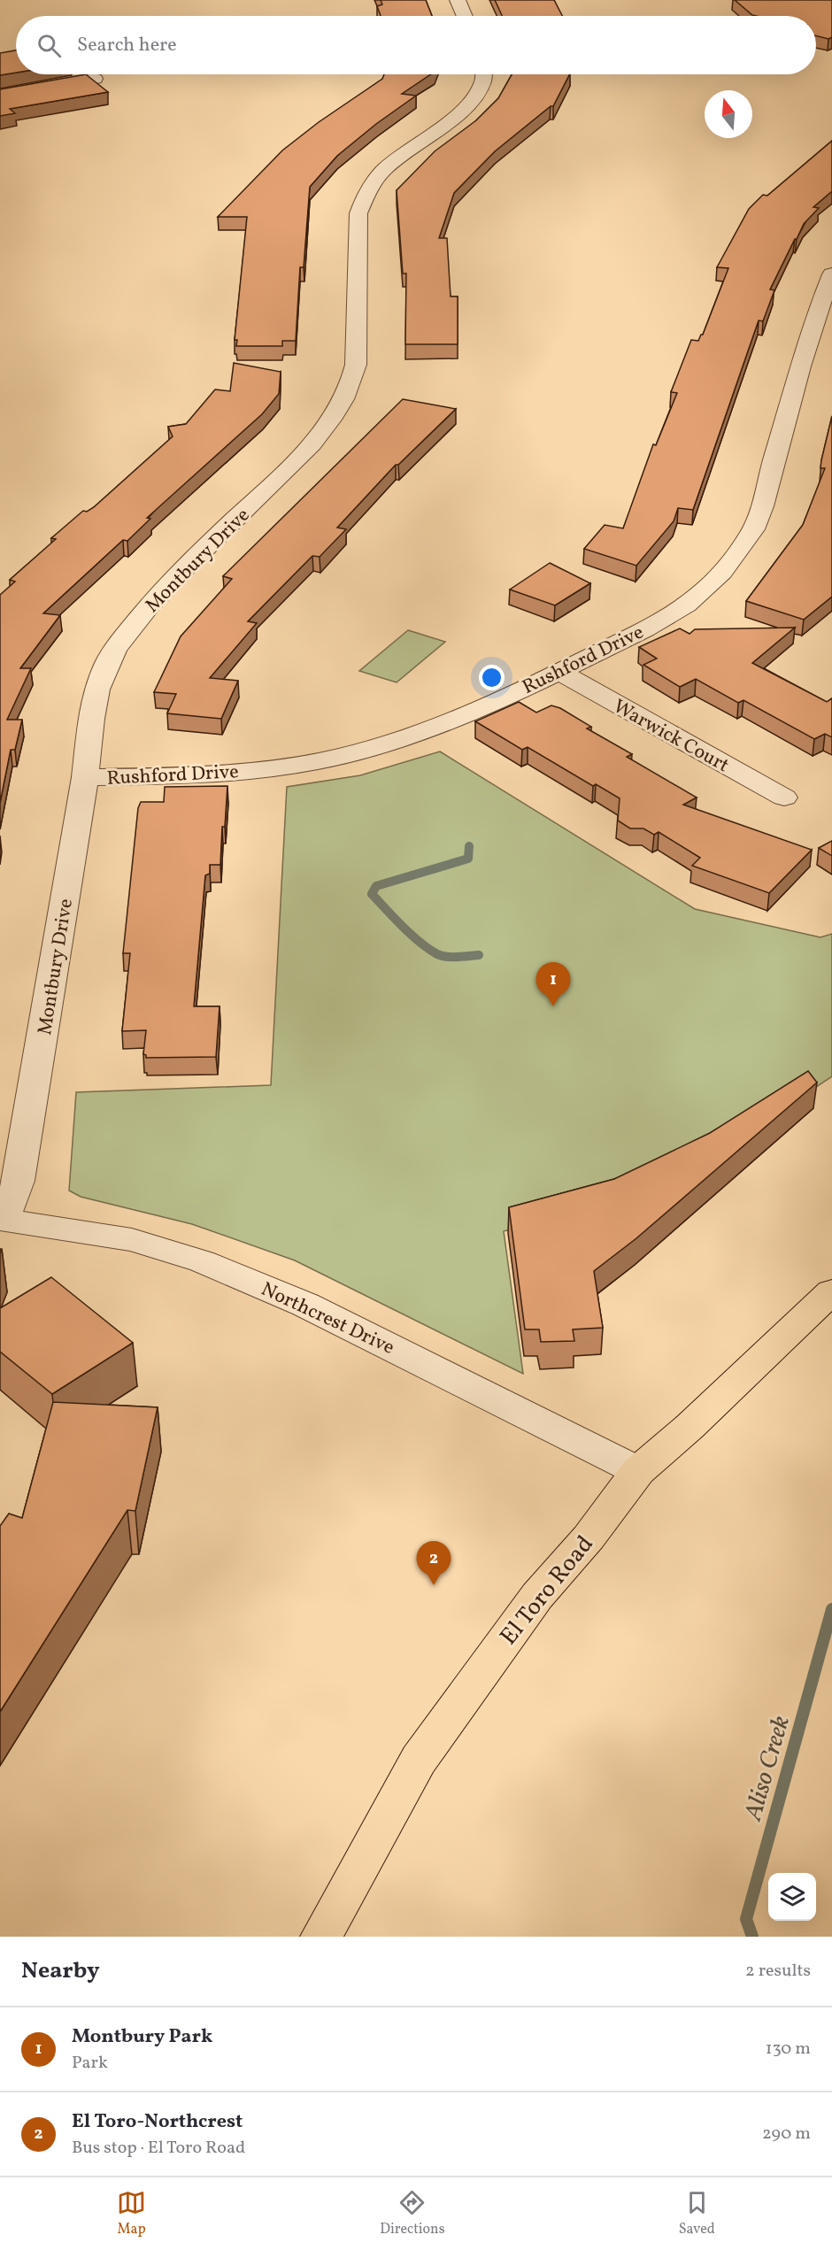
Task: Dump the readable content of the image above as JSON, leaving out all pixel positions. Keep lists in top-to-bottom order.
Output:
{
  "streets": {
    "main road": ["El Toro Road"],
    "street": [
      "Montbury Drive",
      "Rushford Drive",
      "Warwick Court",
      "Northcrest Drive"
    ]
  },
  "crossings": [
    ["Montbury Drive", "Rushford Drive"],
    ["Montbury Drive", "Northcrest Drive"],
    ["Rushford Drive", "Warwick Court"],
    ["Northcrest Drive", "El Toro Road"]
  ],
  "water": ["Aliso Creek"],
  "north": "top",
  "page": {
    "search": "Search here",
    "pins": ["1", "2"],
    "heading": ["Nearby", "2 results"],
    "list": [
      {
        "mark": "1",
        "name": "Montbury Park",
        "note": "Park",
        "value": "130 m"
      },
      {
        "mark": "2",
        "name": "El Toro-Northcrest",
        "note": "Bus stop · El Toro Road",
        "value": "290 m"
      }
    ],
    "nav": ["Map", "Directions", "Saved"]
  }
}
